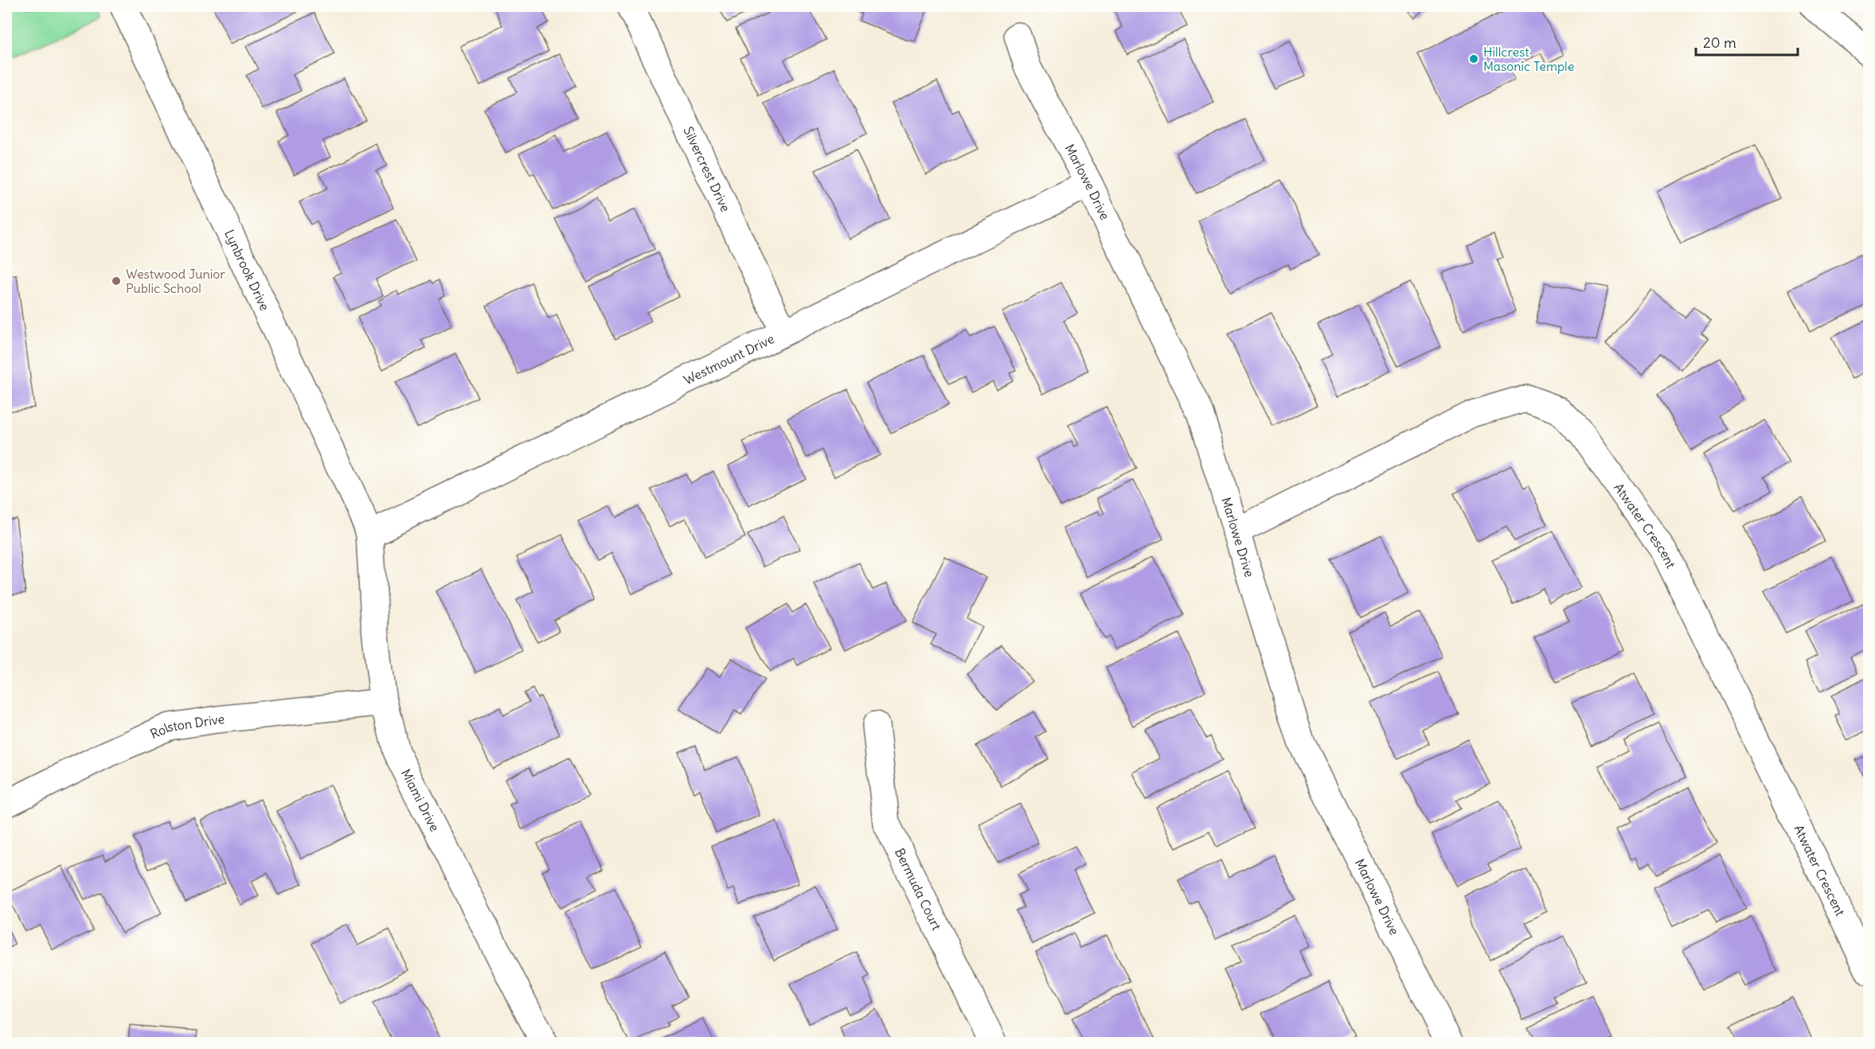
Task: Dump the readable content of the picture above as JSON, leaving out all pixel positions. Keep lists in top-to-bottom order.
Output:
{
  "streets": {
    "street": [
      "Silvercrest Drive",
      "Marlowe Drive",
      "Lynbrook Drive",
      "Westmount Drive",
      "Atwater Crescent",
      "Rolston Drive",
      "Miami Drive",
      "Bermuda Court"
    ]
  },
  "crossings": [
    ["Silvercrest Drive", "Westmount Drive"],
    ["Marlowe Drive", "Westmount Drive"],
    ["Marlowe Drive", "Atwater Crescent"],
    ["Lynbrook Drive", "Westmount Drive"],
    ["Lynbrook Drive", "Miami Drive"],
    ["Westmount Drive", "Miami Drive"],
    ["Rolston Drive", "Miami Drive"]
  ],
  "places": ["Hillcrest Masonic Temple", "Westwood Junior Public School"],
  "scale_bar": "20 m"
}
